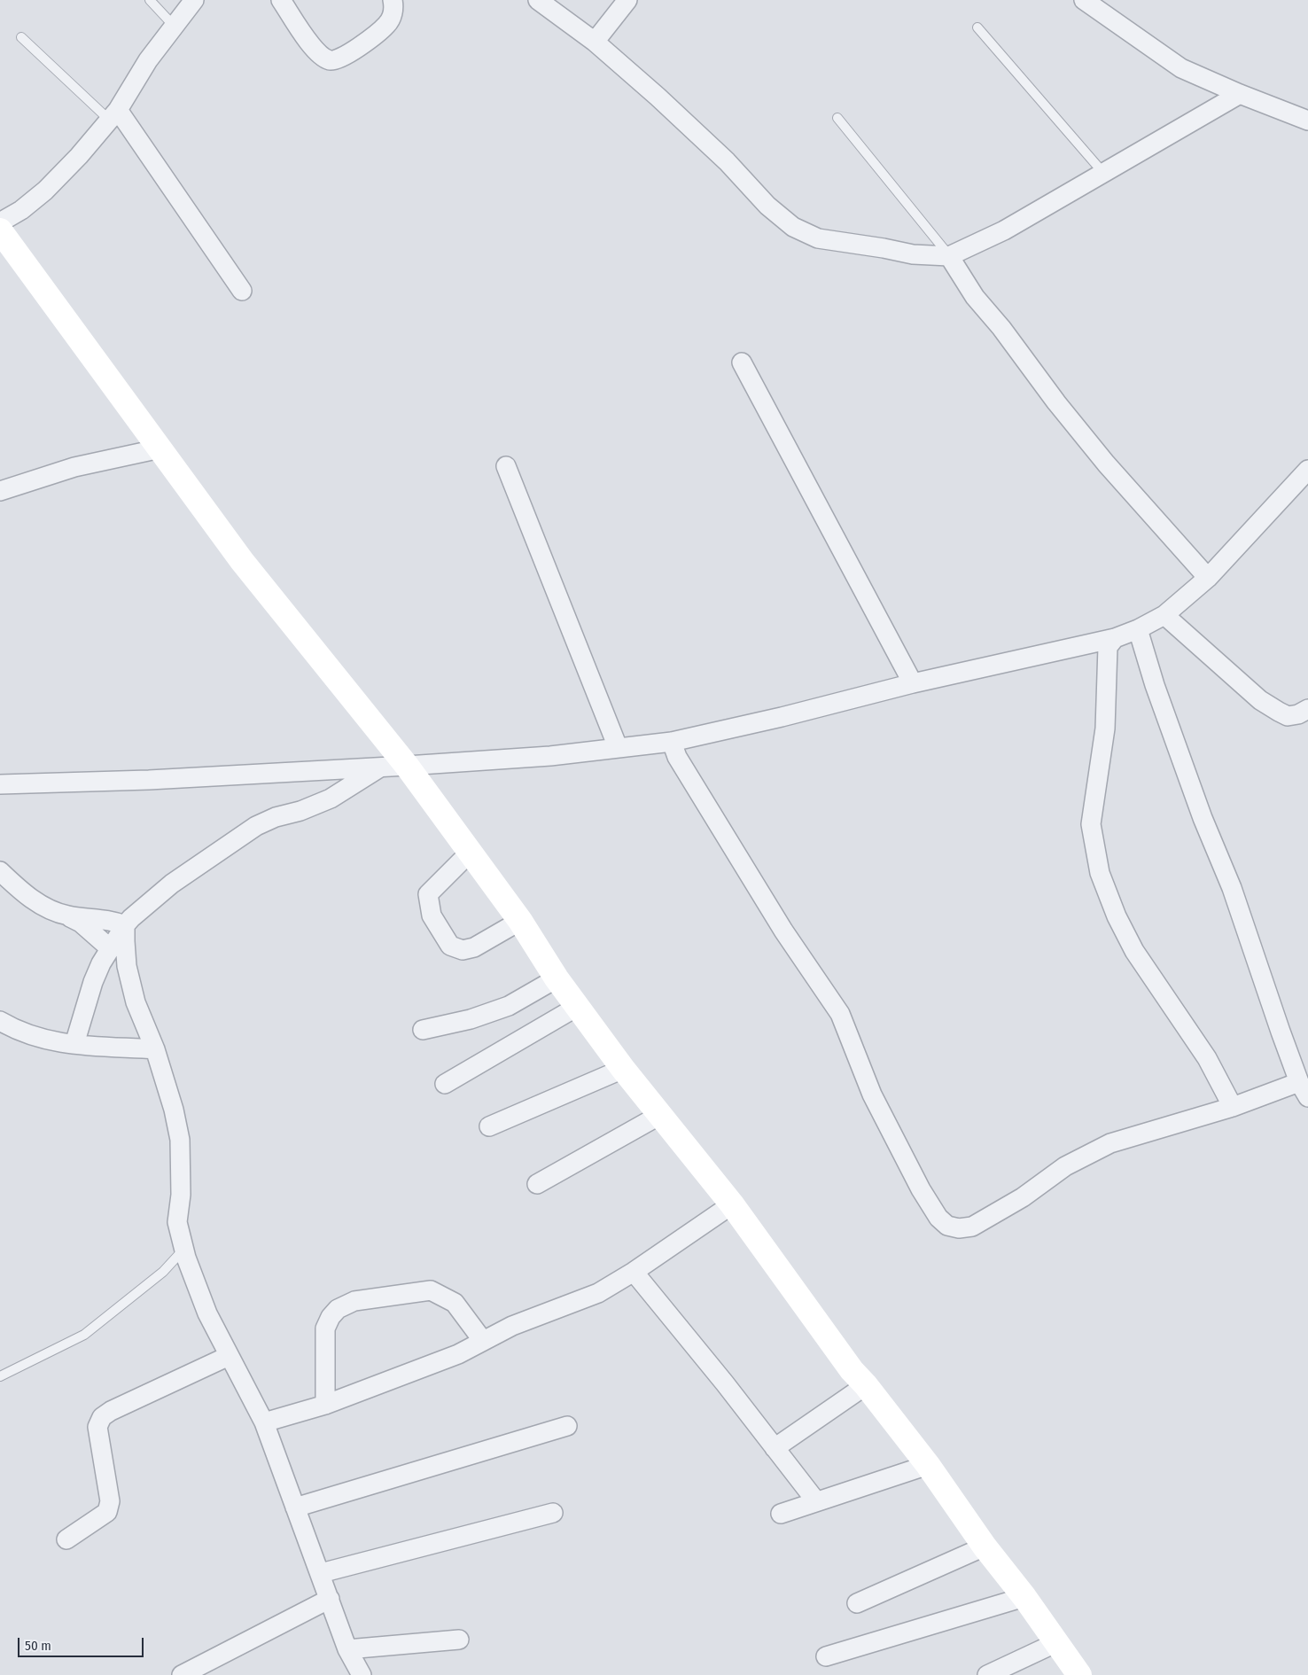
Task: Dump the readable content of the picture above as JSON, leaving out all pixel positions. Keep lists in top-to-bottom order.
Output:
{
  "scale_bar": "50 m"
}
